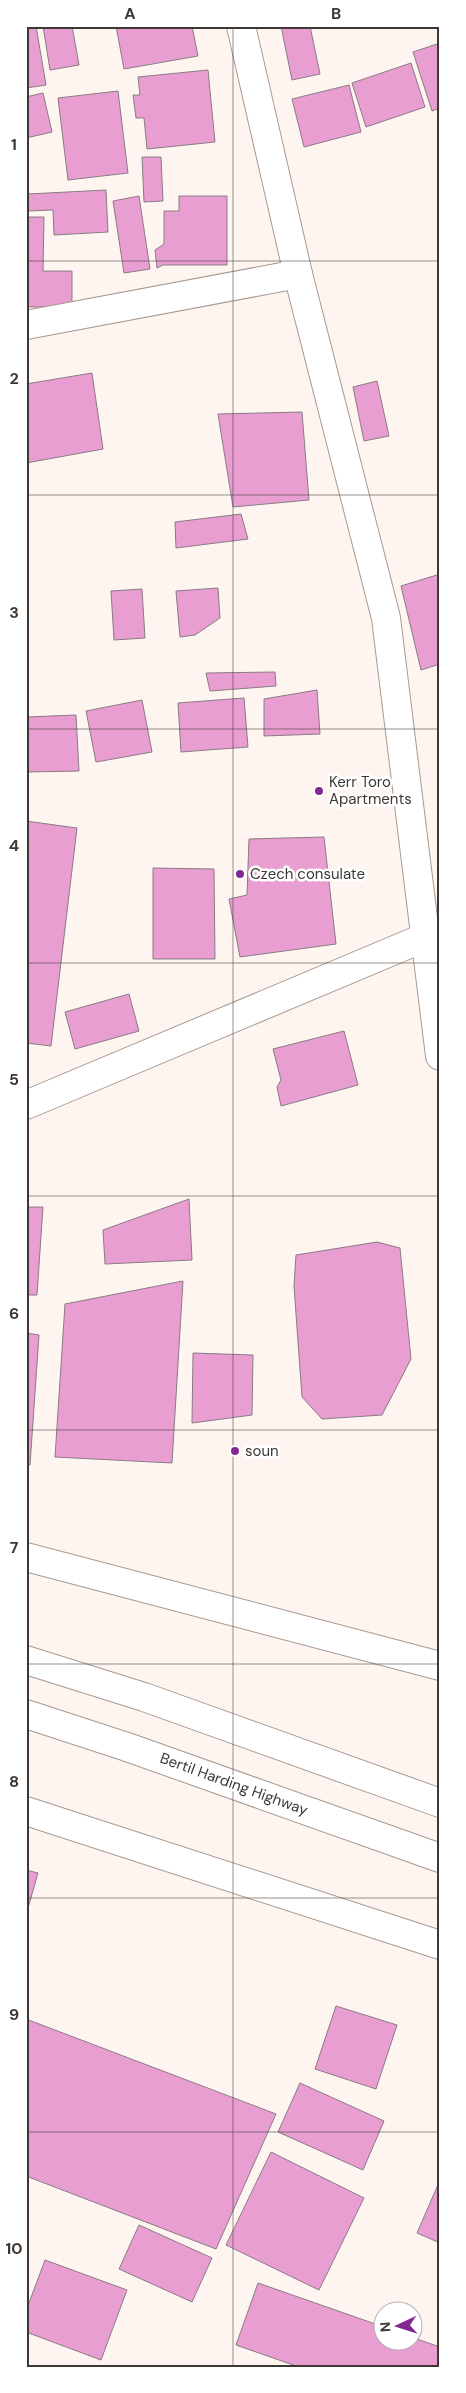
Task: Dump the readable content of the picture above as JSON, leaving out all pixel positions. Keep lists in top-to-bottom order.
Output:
{
  "streets": {
    "street": ["Bertil Harding Highway"]
  },
  "places": ["Kerr Toro Apartments", "Czech consulate", "soun"],
  "north": "left",
  "grid": {
    "columns": ["A", "B"],
    "rows": [
      "1",
      "2",
      "3",
      "4",
      "5",
      "6",
      "7",
      "8",
      "9",
      "10"
    ]
  }
}
